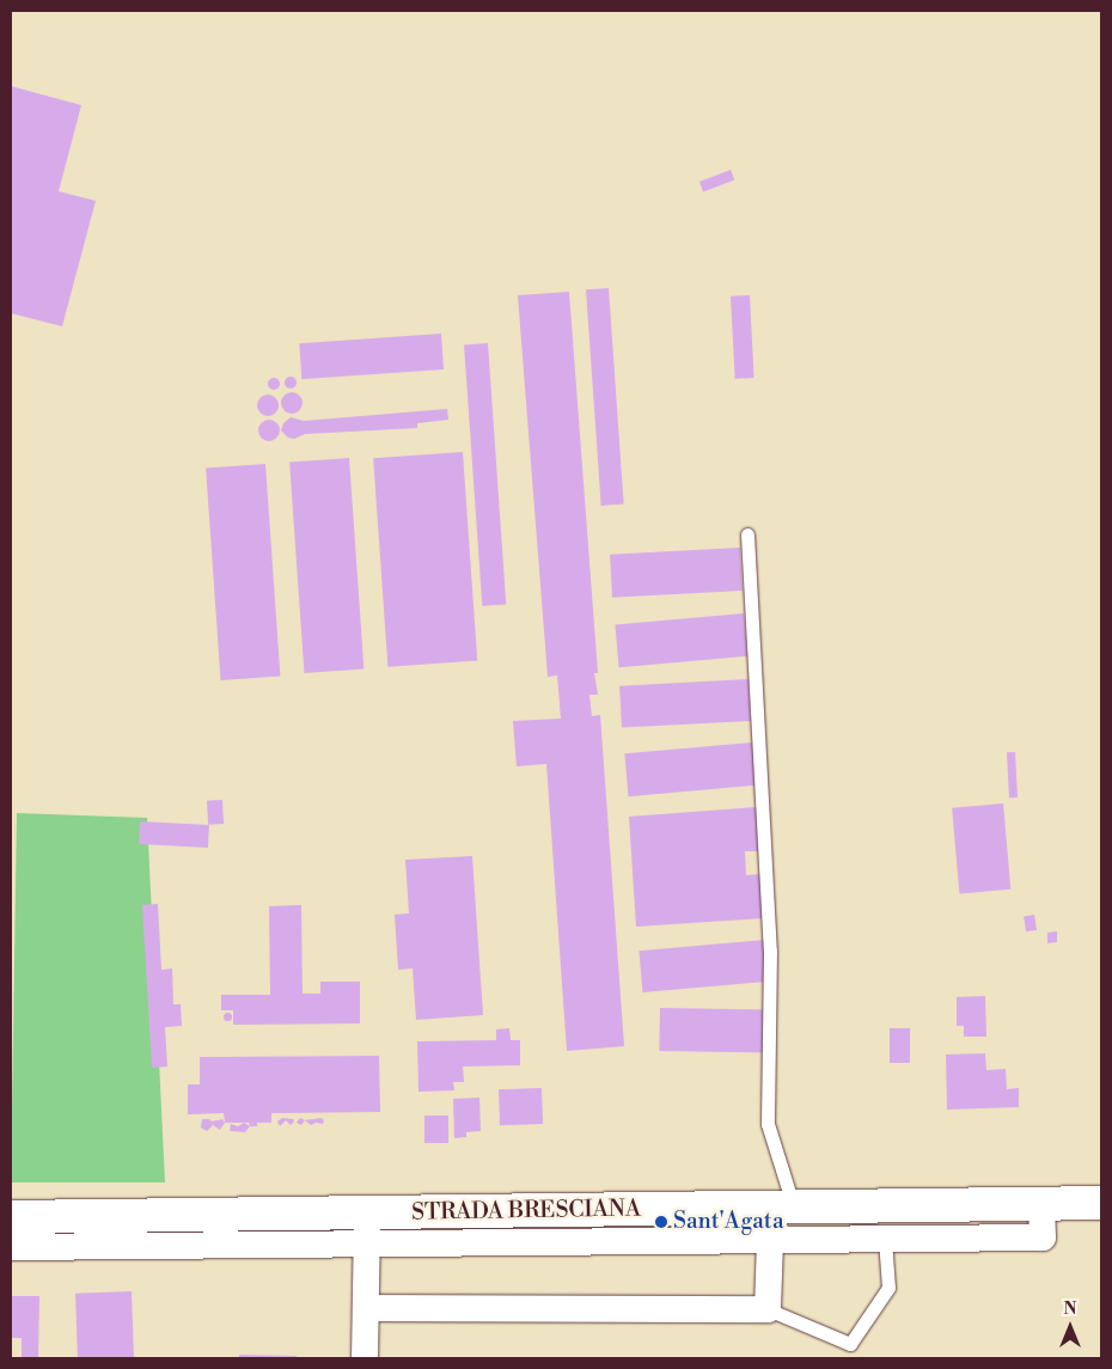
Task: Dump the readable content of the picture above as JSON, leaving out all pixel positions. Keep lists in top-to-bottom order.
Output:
{
  "streets": {
    "main road": ["STRADA BRESCIANA"]
  },
  "places": ["Sant'Agata"],
  "north": "top"
}
